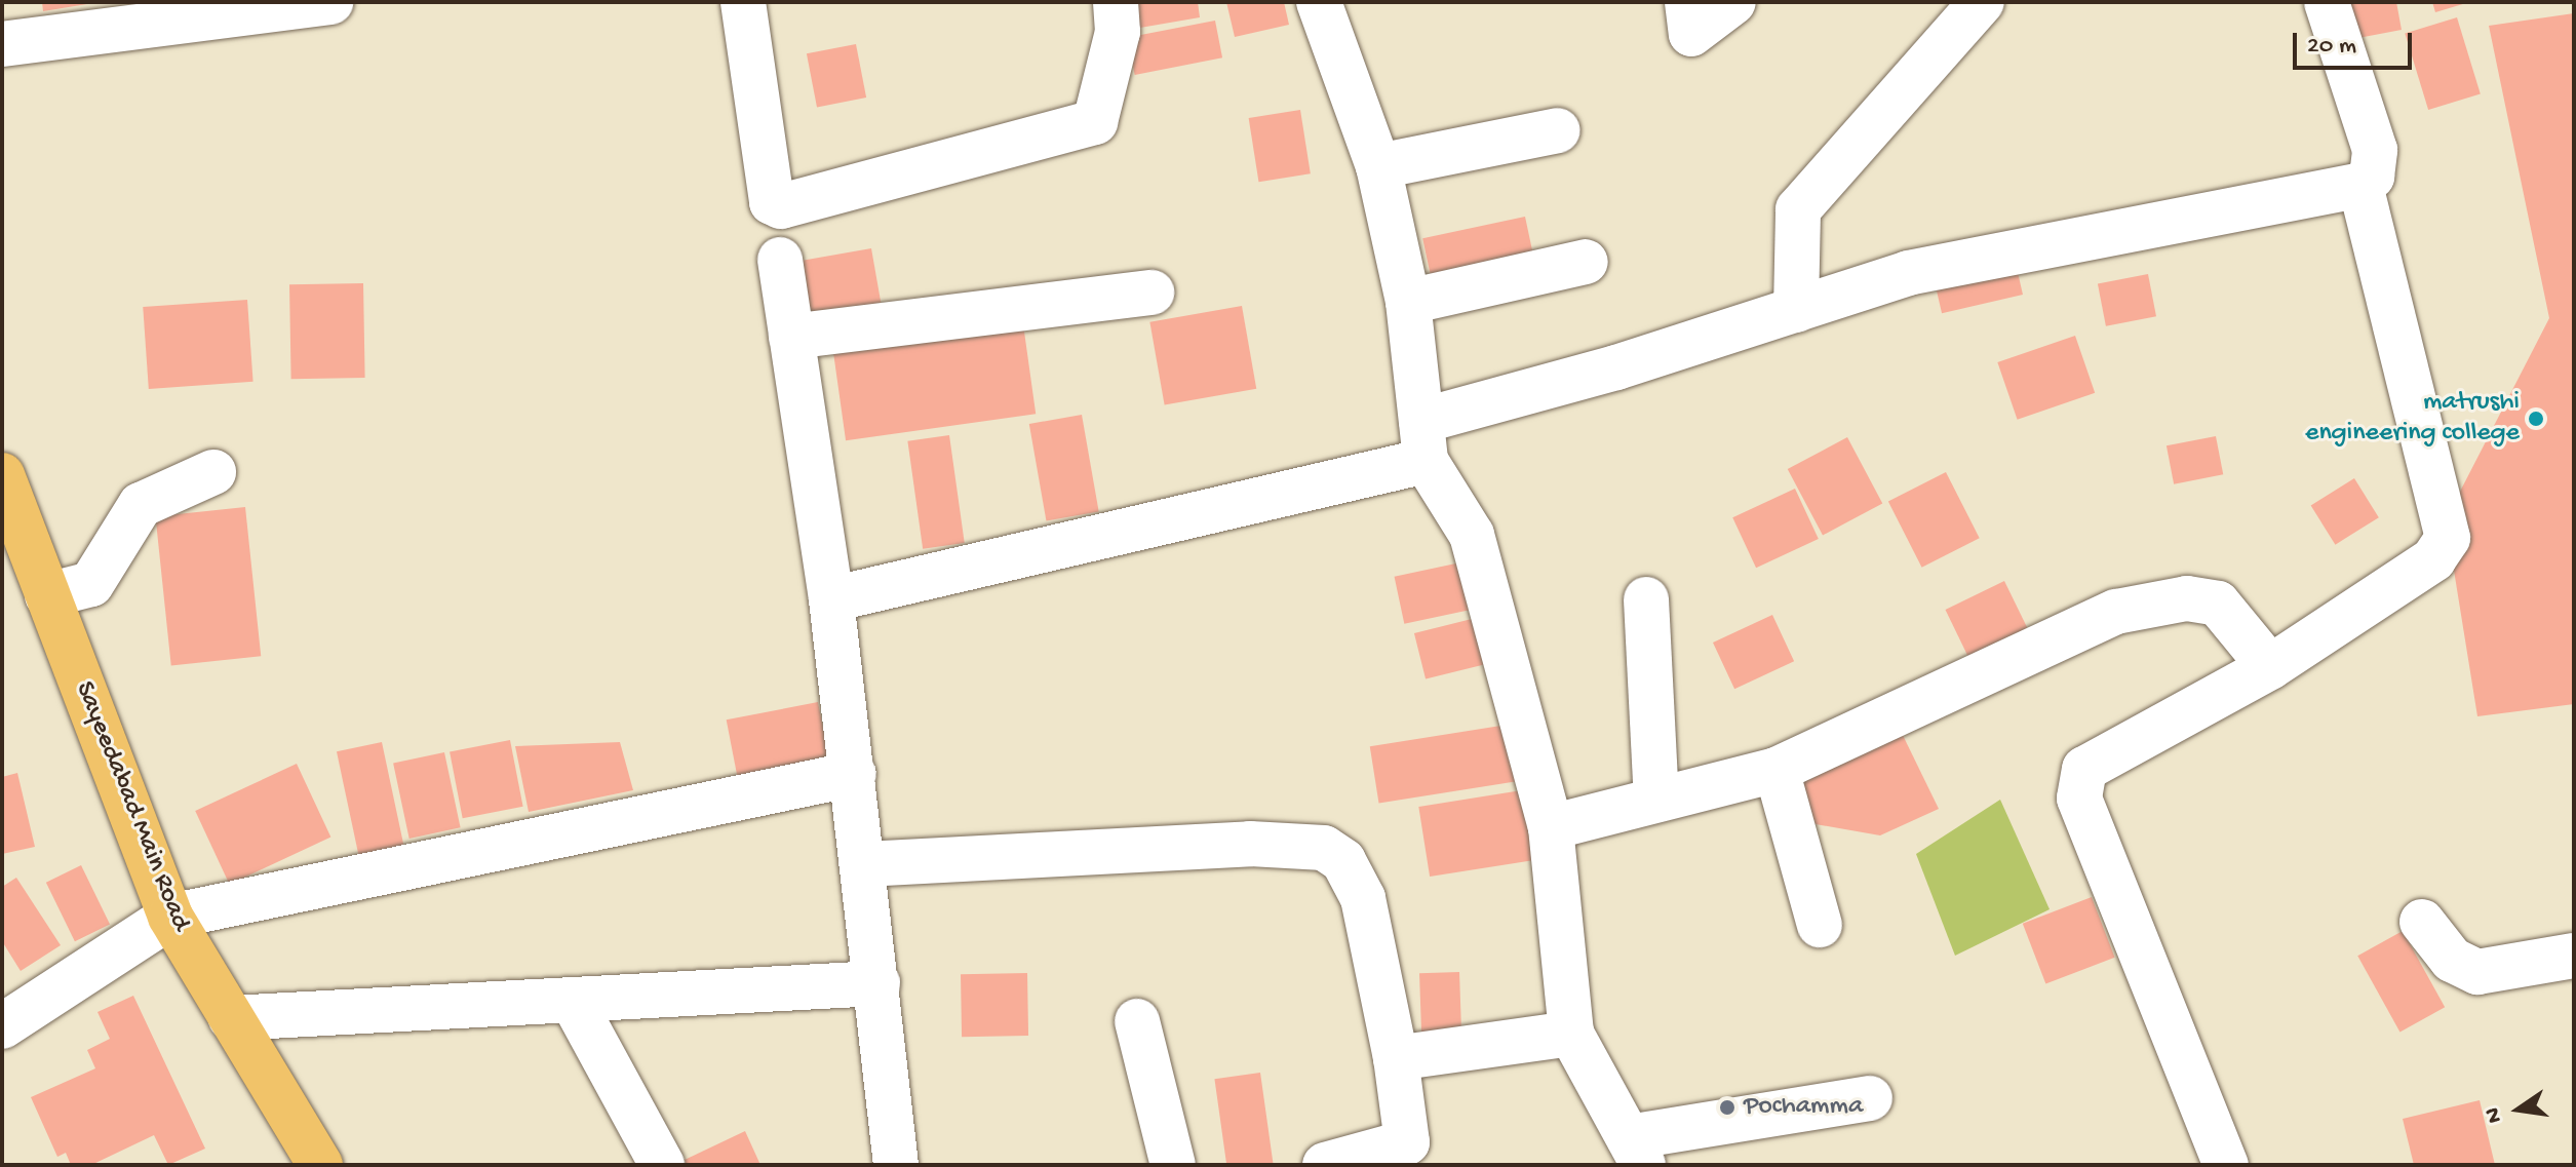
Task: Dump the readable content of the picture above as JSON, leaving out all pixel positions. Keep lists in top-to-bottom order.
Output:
{
  "streets": {
    "main road": ["Sayeedabad Main Road"]
  },
  "places": ["matrushi engineering college", "Pochamma"],
  "scale_bar": "20 m",
  "north": "left"
}
